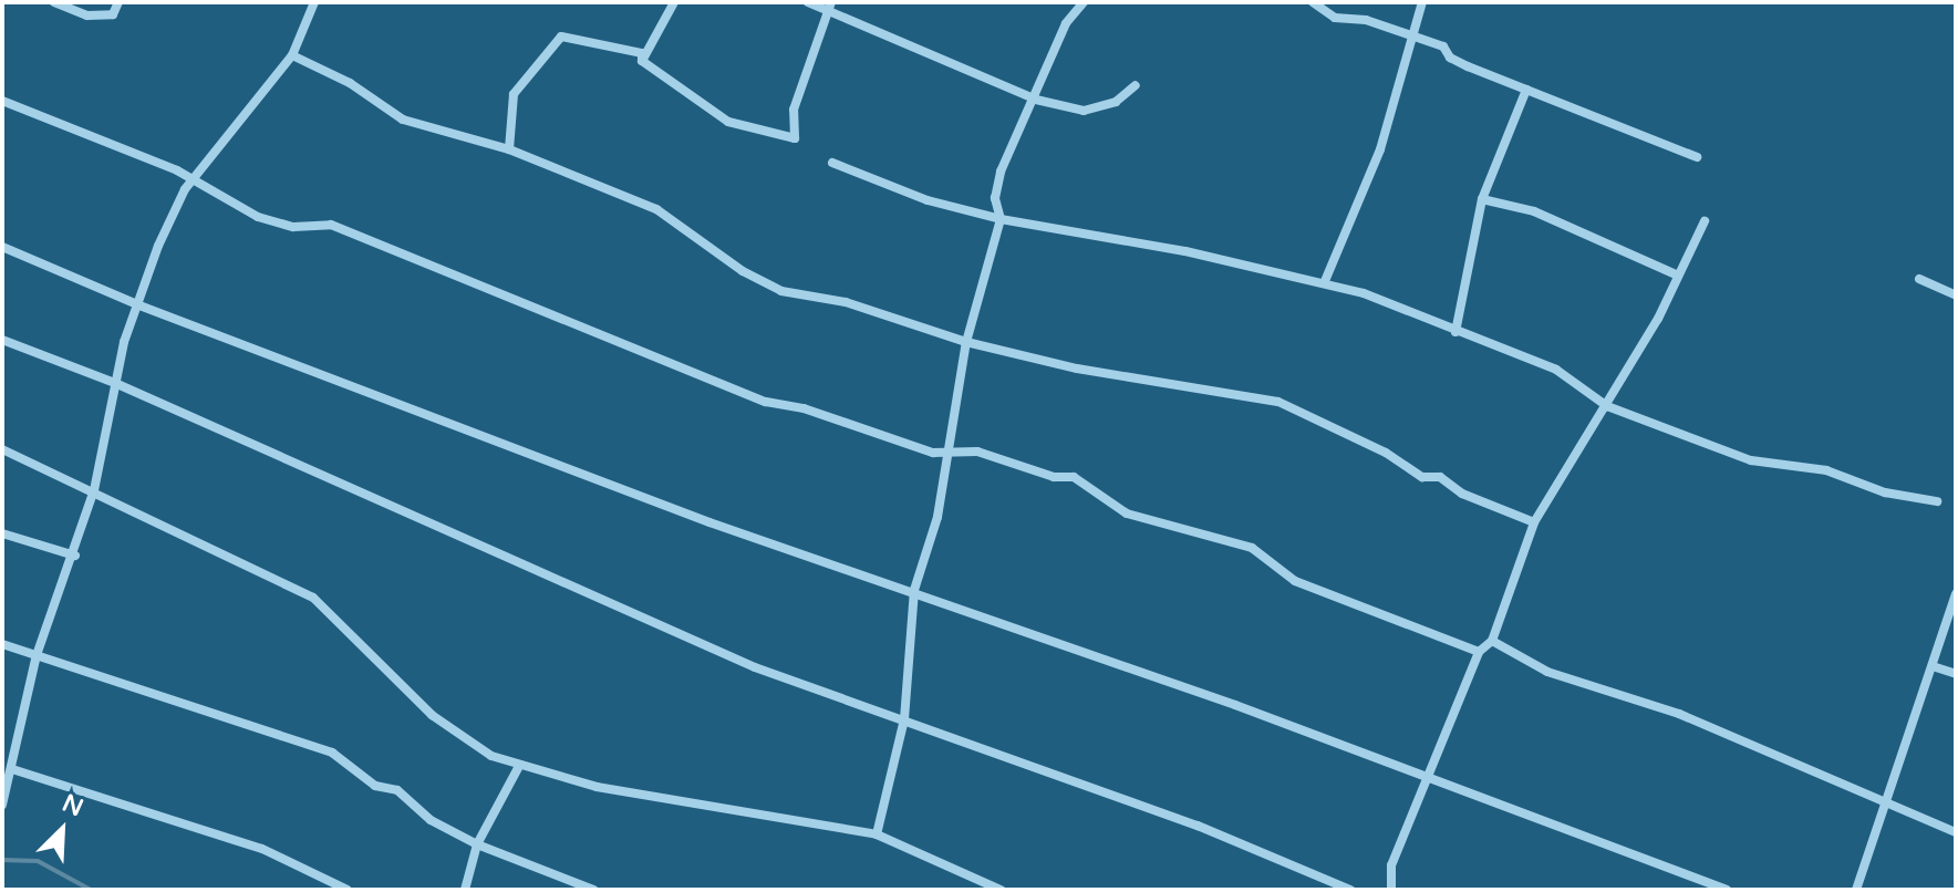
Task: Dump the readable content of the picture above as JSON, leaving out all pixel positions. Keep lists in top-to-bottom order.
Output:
{
  "north": "top right"
}
